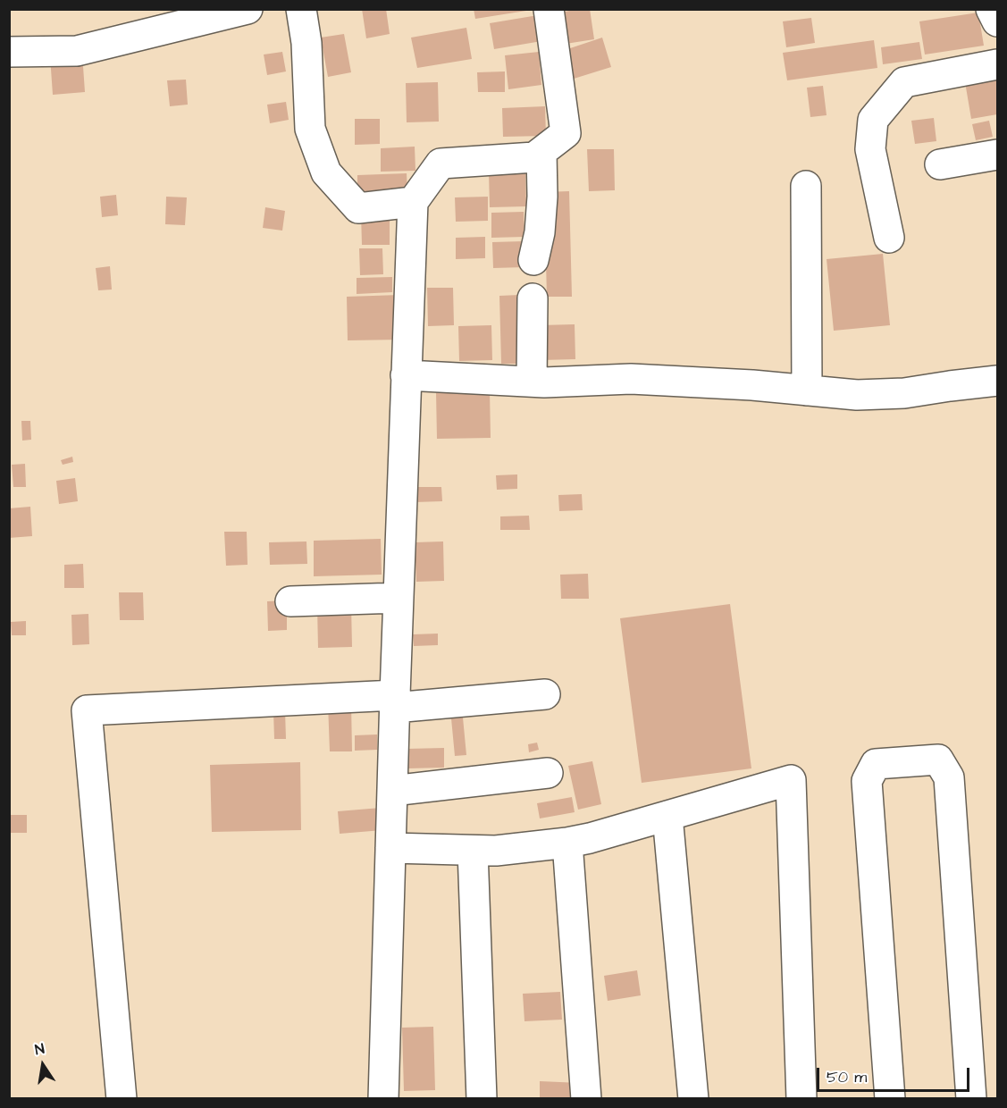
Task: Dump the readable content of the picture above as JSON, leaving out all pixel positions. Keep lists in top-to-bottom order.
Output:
{
  "scale_bar": "50 m",
  "north": "top"
}
